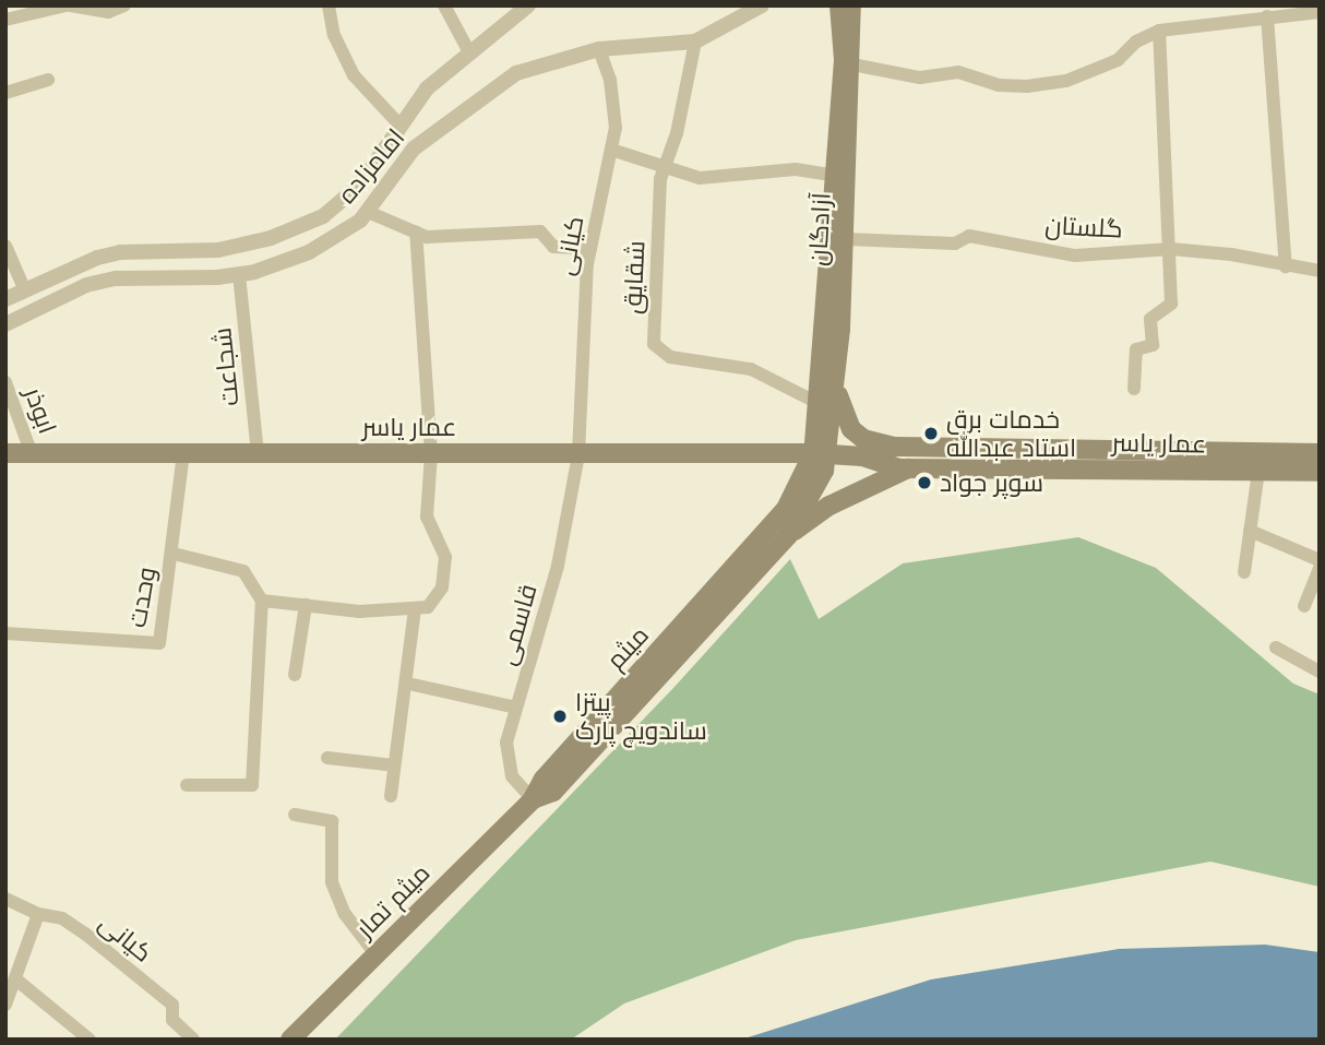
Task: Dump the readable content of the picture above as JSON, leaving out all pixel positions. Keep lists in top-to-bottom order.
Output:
{
  "streets": {
    "main road": [
      "آزادگان",
      "عمار یاسر",
      "میثم",
      "میثم تمار"
    ],
    "street": [
      "امامزاده",
      "گلستان",
      "کیانی",
      "شقایق",
      "شجاعت",
      "ابوذر",
      "وحدت",
      "قاسمی"
    ]
  },
  "crossings": [
    ["امامزاده", "کیانی"],
    ["امامزاده", "شقایق"],
    ["امامزاده", "شجاعت"],
    ["گلستان", "آزادگان"],
    ["آزادگان", "شقایق"],
    ["آزادگان", "عمار یاسر"],
    ["آزادگان", "میثم"],
    ["کیانی", "عمار یاسر"],
    ["کیانی", "قاسمی"],
    ["شجاعت", "عمار یاسر"],
    ["ابوذر", "عمار یاسر"],
    ["عمار یاسر", "وحدت"],
    ["عمار یاسر", "قاسمی"],
    ["عمار یاسر", "میثم"],
    ["قاسمی", "میثم"],
    ["قاسمی", "میثم تمار"],
    ["میثم", "میثم تمار"]
  ],
  "places": ["خدمات برق استاد عبدالله", "سوپر جواد", "پیتزا ساندویچ پارک"]
}
